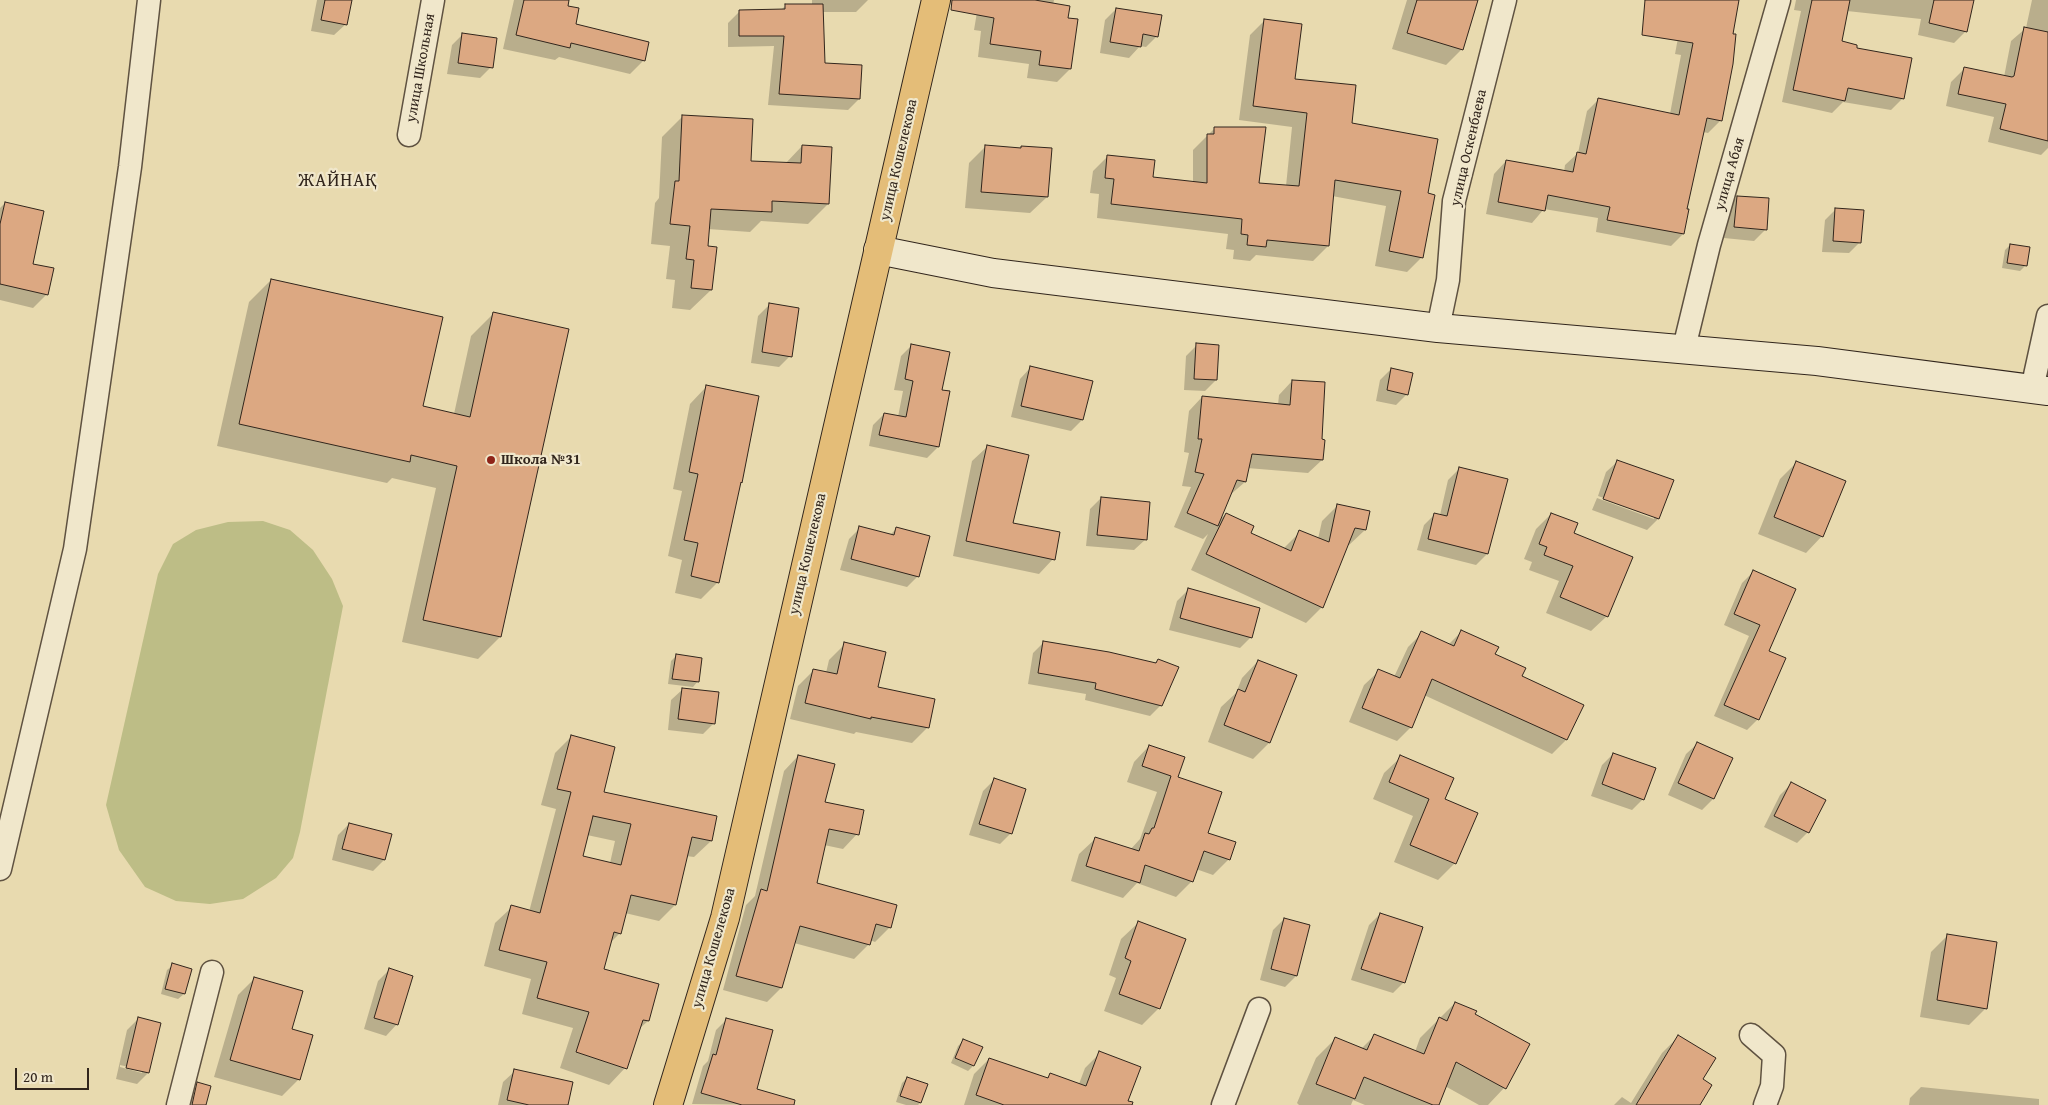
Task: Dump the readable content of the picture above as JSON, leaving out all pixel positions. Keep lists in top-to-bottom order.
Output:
{
  "streets": {
    "main road": ["улица Кошелекова"],
    "street": ["улица Школьная", "улица Оскенбаева", "улица Абая"]
  },
  "districts": ["ЖАЙНАҚ"],
  "places": ["Школа №31"],
  "scale_bar": "20 m"
}
